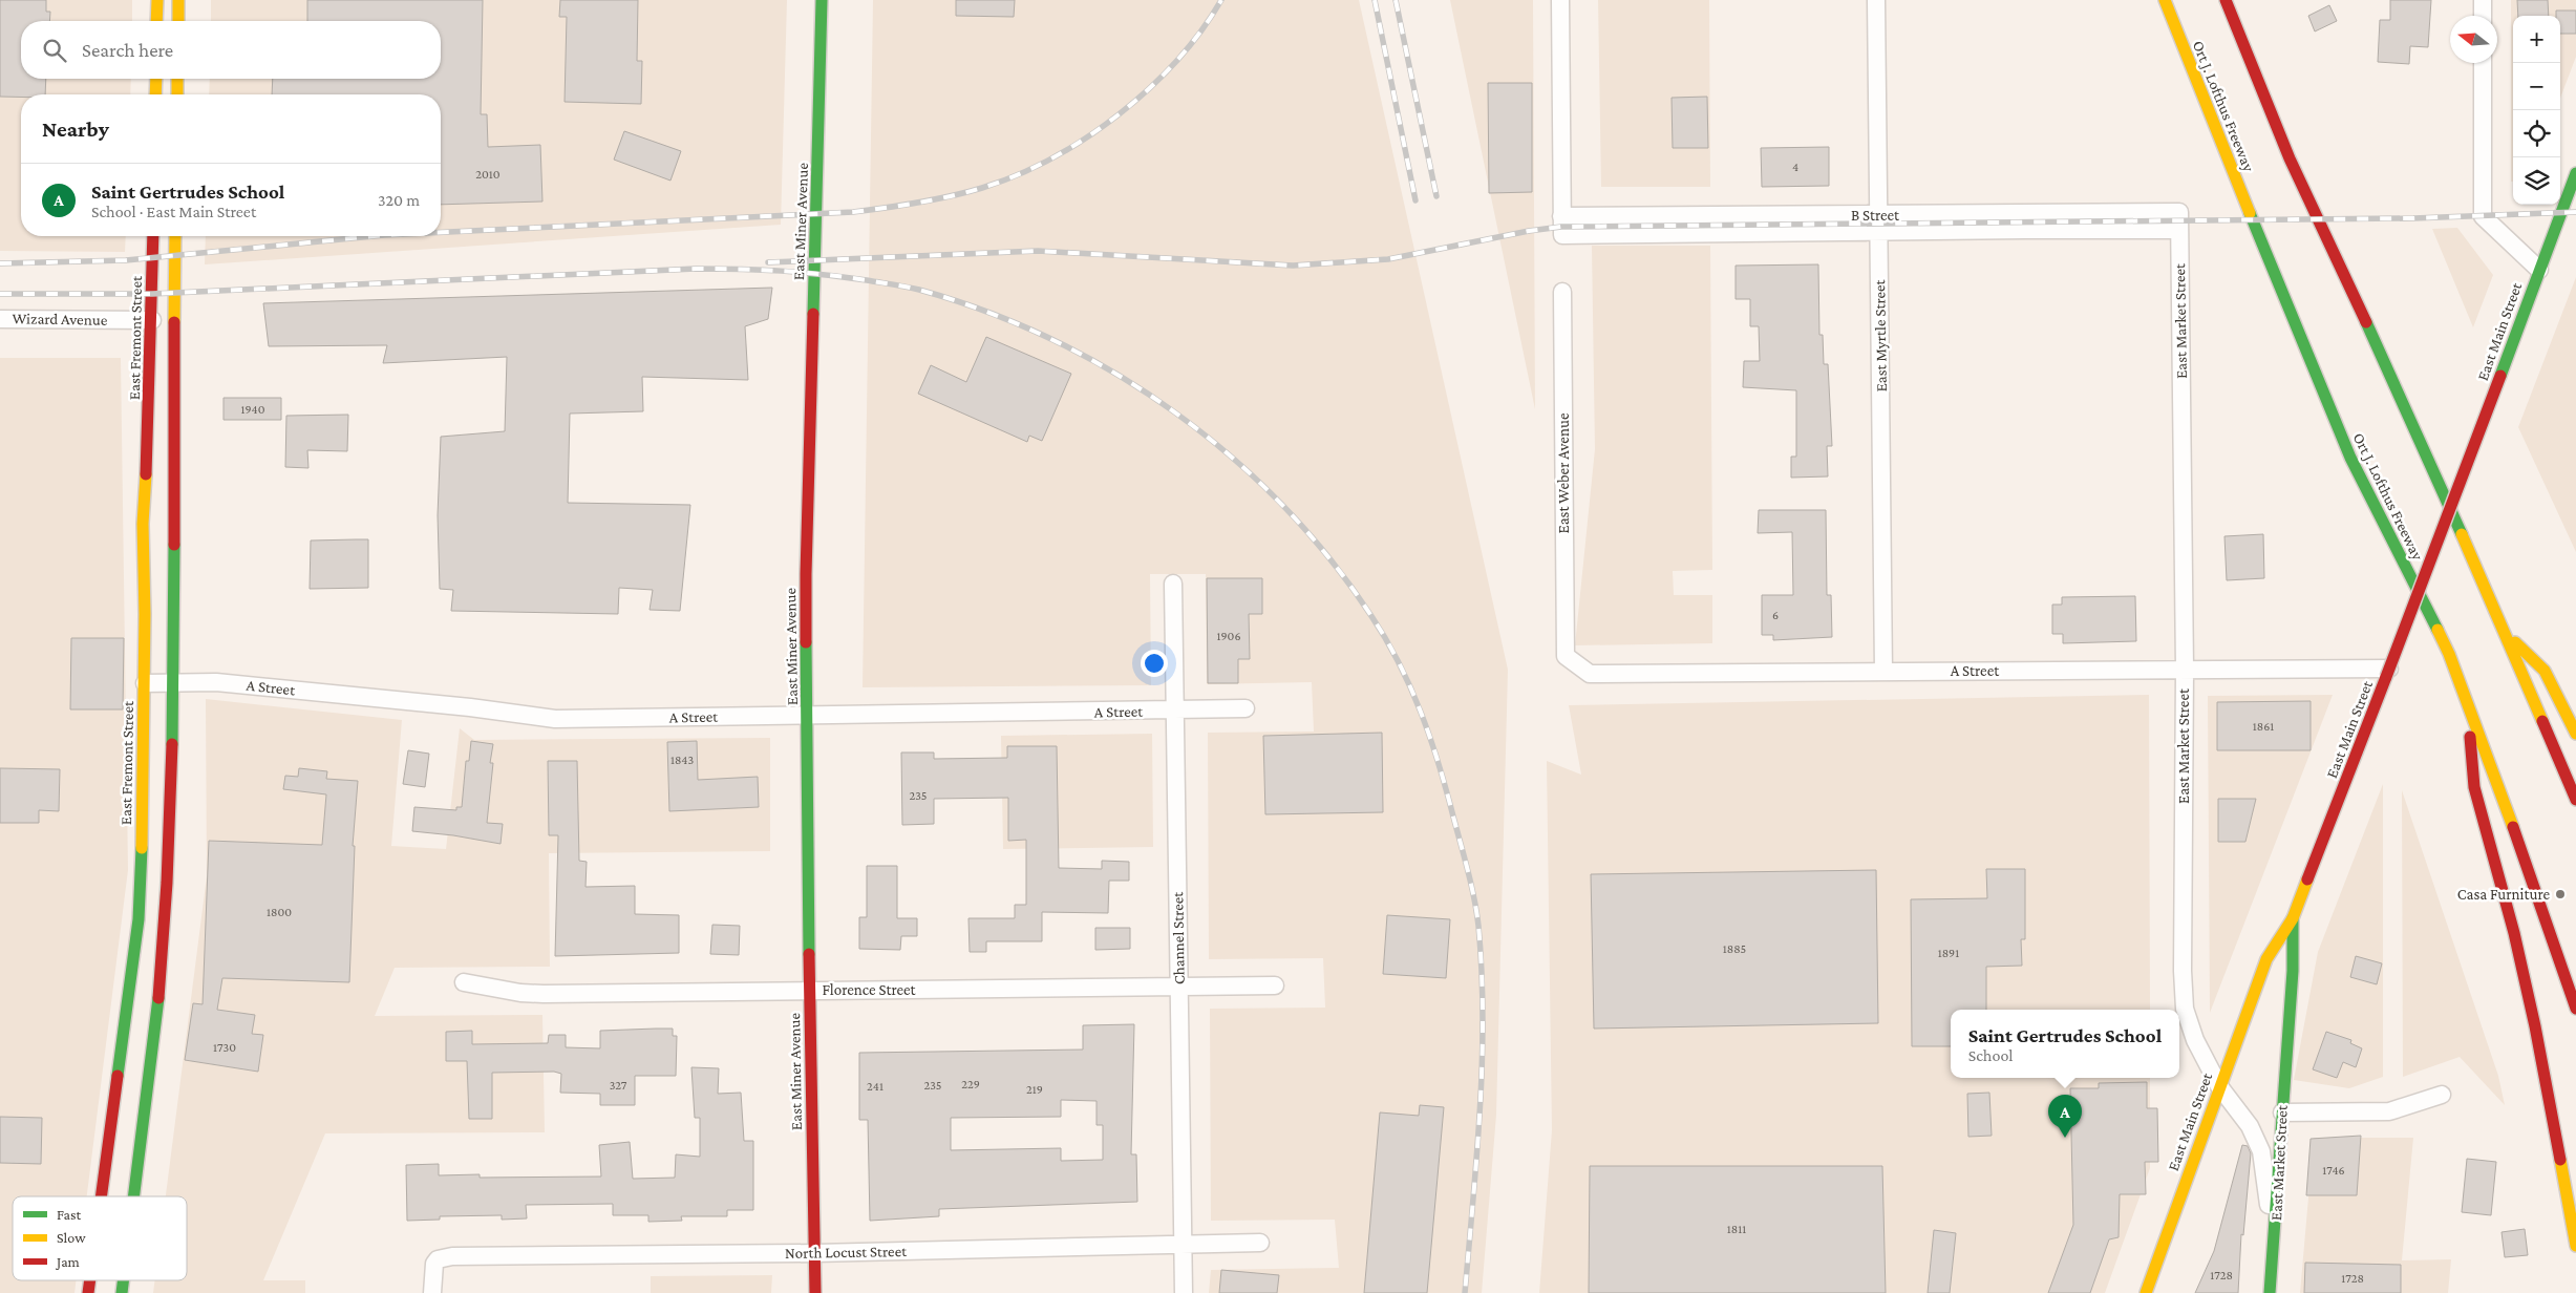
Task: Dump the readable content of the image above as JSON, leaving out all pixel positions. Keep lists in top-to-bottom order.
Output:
{
  "streets": {
    "main road": [
      "Ort J. Lofthus Freeway",
      "East Miner Avenue",
      "East Market Street",
      "East Main Street",
      "East Fremont Street"
    ],
    "street": [
      "B Street",
      "Wizard Avenue",
      "East Myrtle Street",
      "East Weber Avenue",
      "A Street",
      "Channel Street",
      "Florence Street",
      "North Locust Street"
    ]
  },
  "crossings": [
    ["B Street", "East Market Street"],
    ["B Street", "East Myrtle Street"],
    ["East Miner Avenue", "A Street"],
    ["East Miner Avenue", "Florence Street"],
    ["East Miner Avenue", "North Locust Street"],
    ["Wizard Avenue", "East Fremont Street"],
    ["East Market Street", "East Main Street"],
    ["East Market Street", "A Street"],
    ["East Main Street", "A Street"],
    ["East Myrtle Street", "A Street"],
    ["East Fremont Street", "A Street"],
    ["East Weber Avenue", "A Street"],
    ["A Street", "Channel Street"],
    ["Channel Street", "Florence Street"],
    ["Channel Street", "North Locust Street"]
  ],
  "places": ["Casa Furniture"],
  "house_numbers": [
    "4",
    "2010",
    "1940",
    "6",
    "1906",
    "1861",
    "1843",
    "235",
    "1800",
    "1885",
    "1891",
    "1730",
    "229",
    "327",
    "235",
    "241",
    "219",
    "1746",
    "1811",
    "1728",
    "1728"
  ],
  "legend": ["Fast", "Slow", "Jam"],
  "north": "left",
  "page": {
    "map_buttons": ["+", "−"],
    "search": "Search here",
    "heading": "Nearby",
    "list": [
      {
        "mark": "A",
        "name": "Saint Gertrudes School",
        "note": "School · East Main Street",
        "value": "320 m"
      }
    ],
    "popup": ["Saint Gertrudes School", "School"],
    "pins": "A"
  }
}
